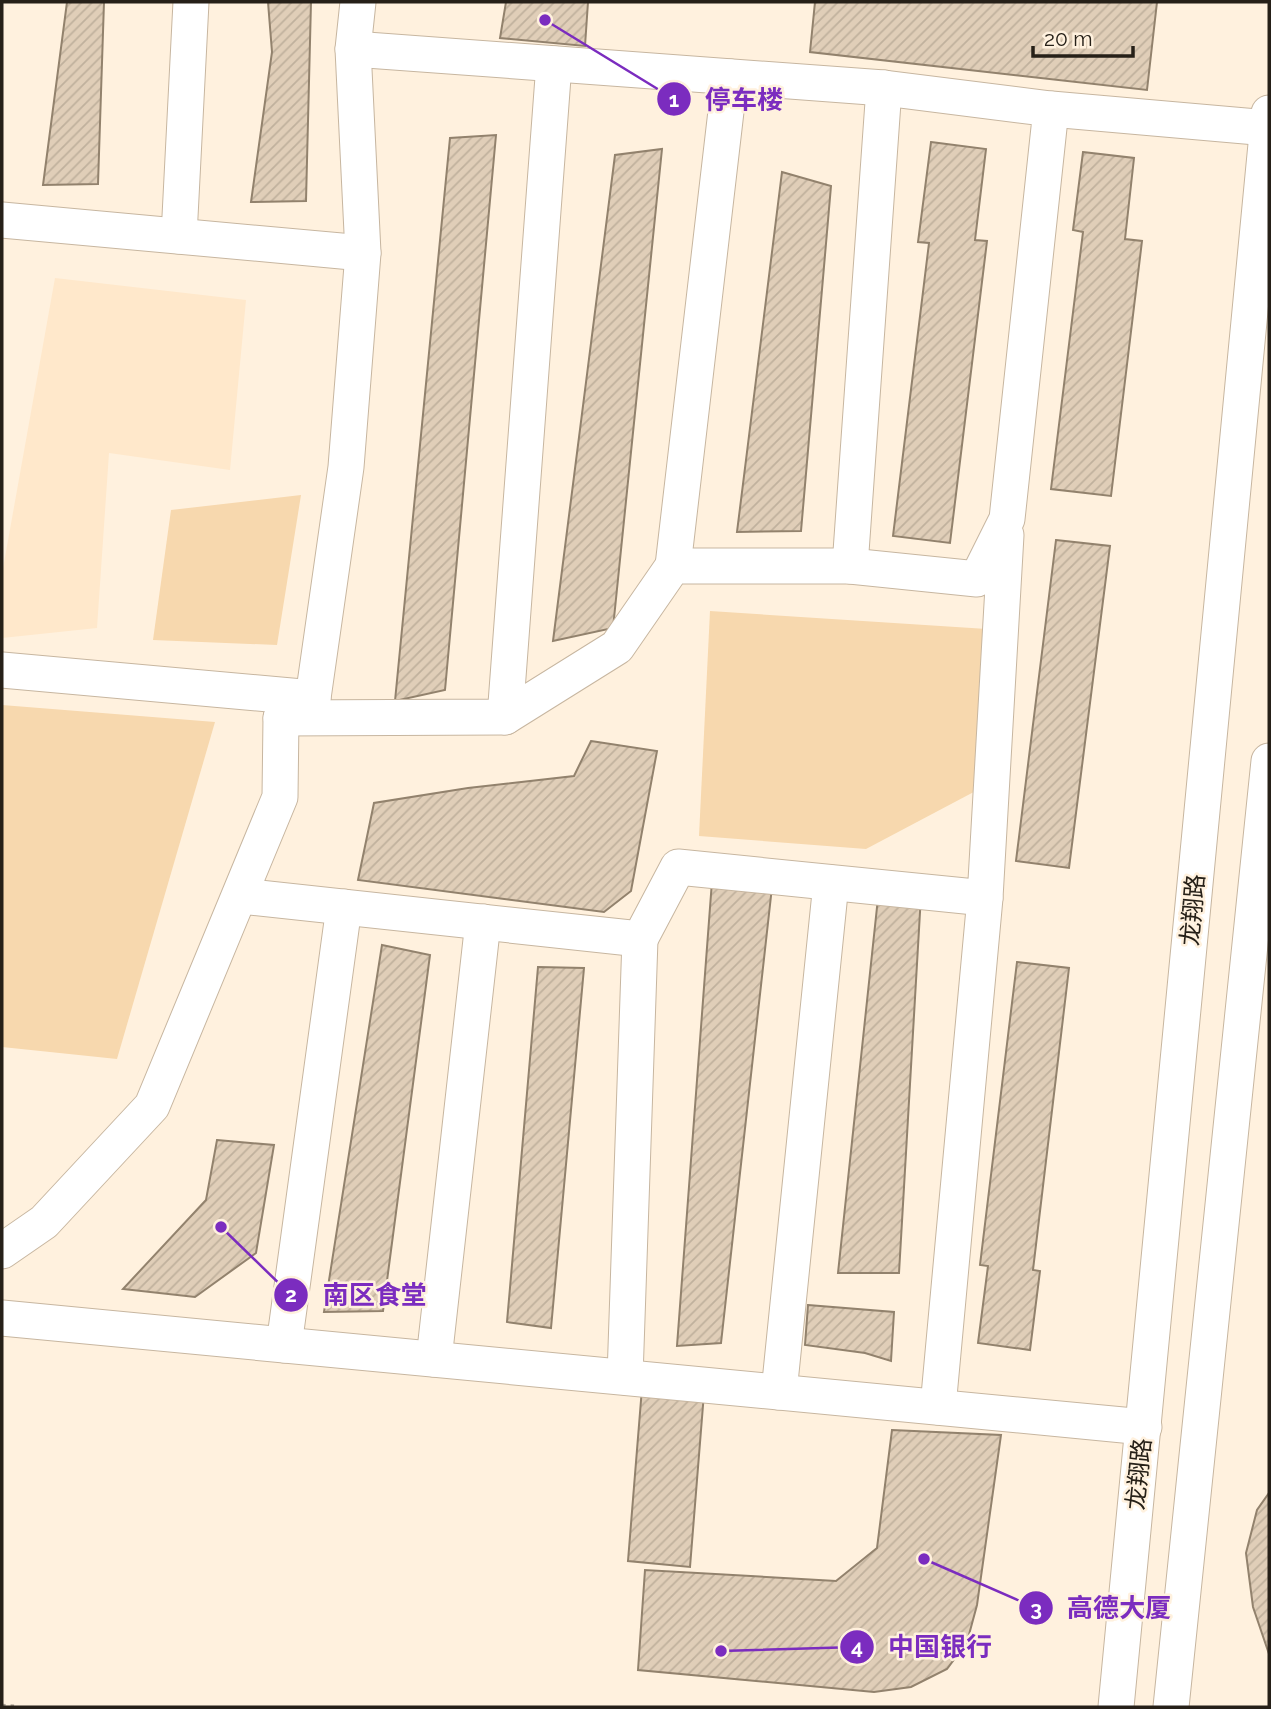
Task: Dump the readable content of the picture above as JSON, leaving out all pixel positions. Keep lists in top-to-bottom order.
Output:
{
  "streets": {
    "street": ["龙翔路"]
  },
  "places": [
    "停车楼",
    "南区食堂",
    "高德大厦",
    "中国银行"
  ],
  "scale_bar": "20 m"
}
